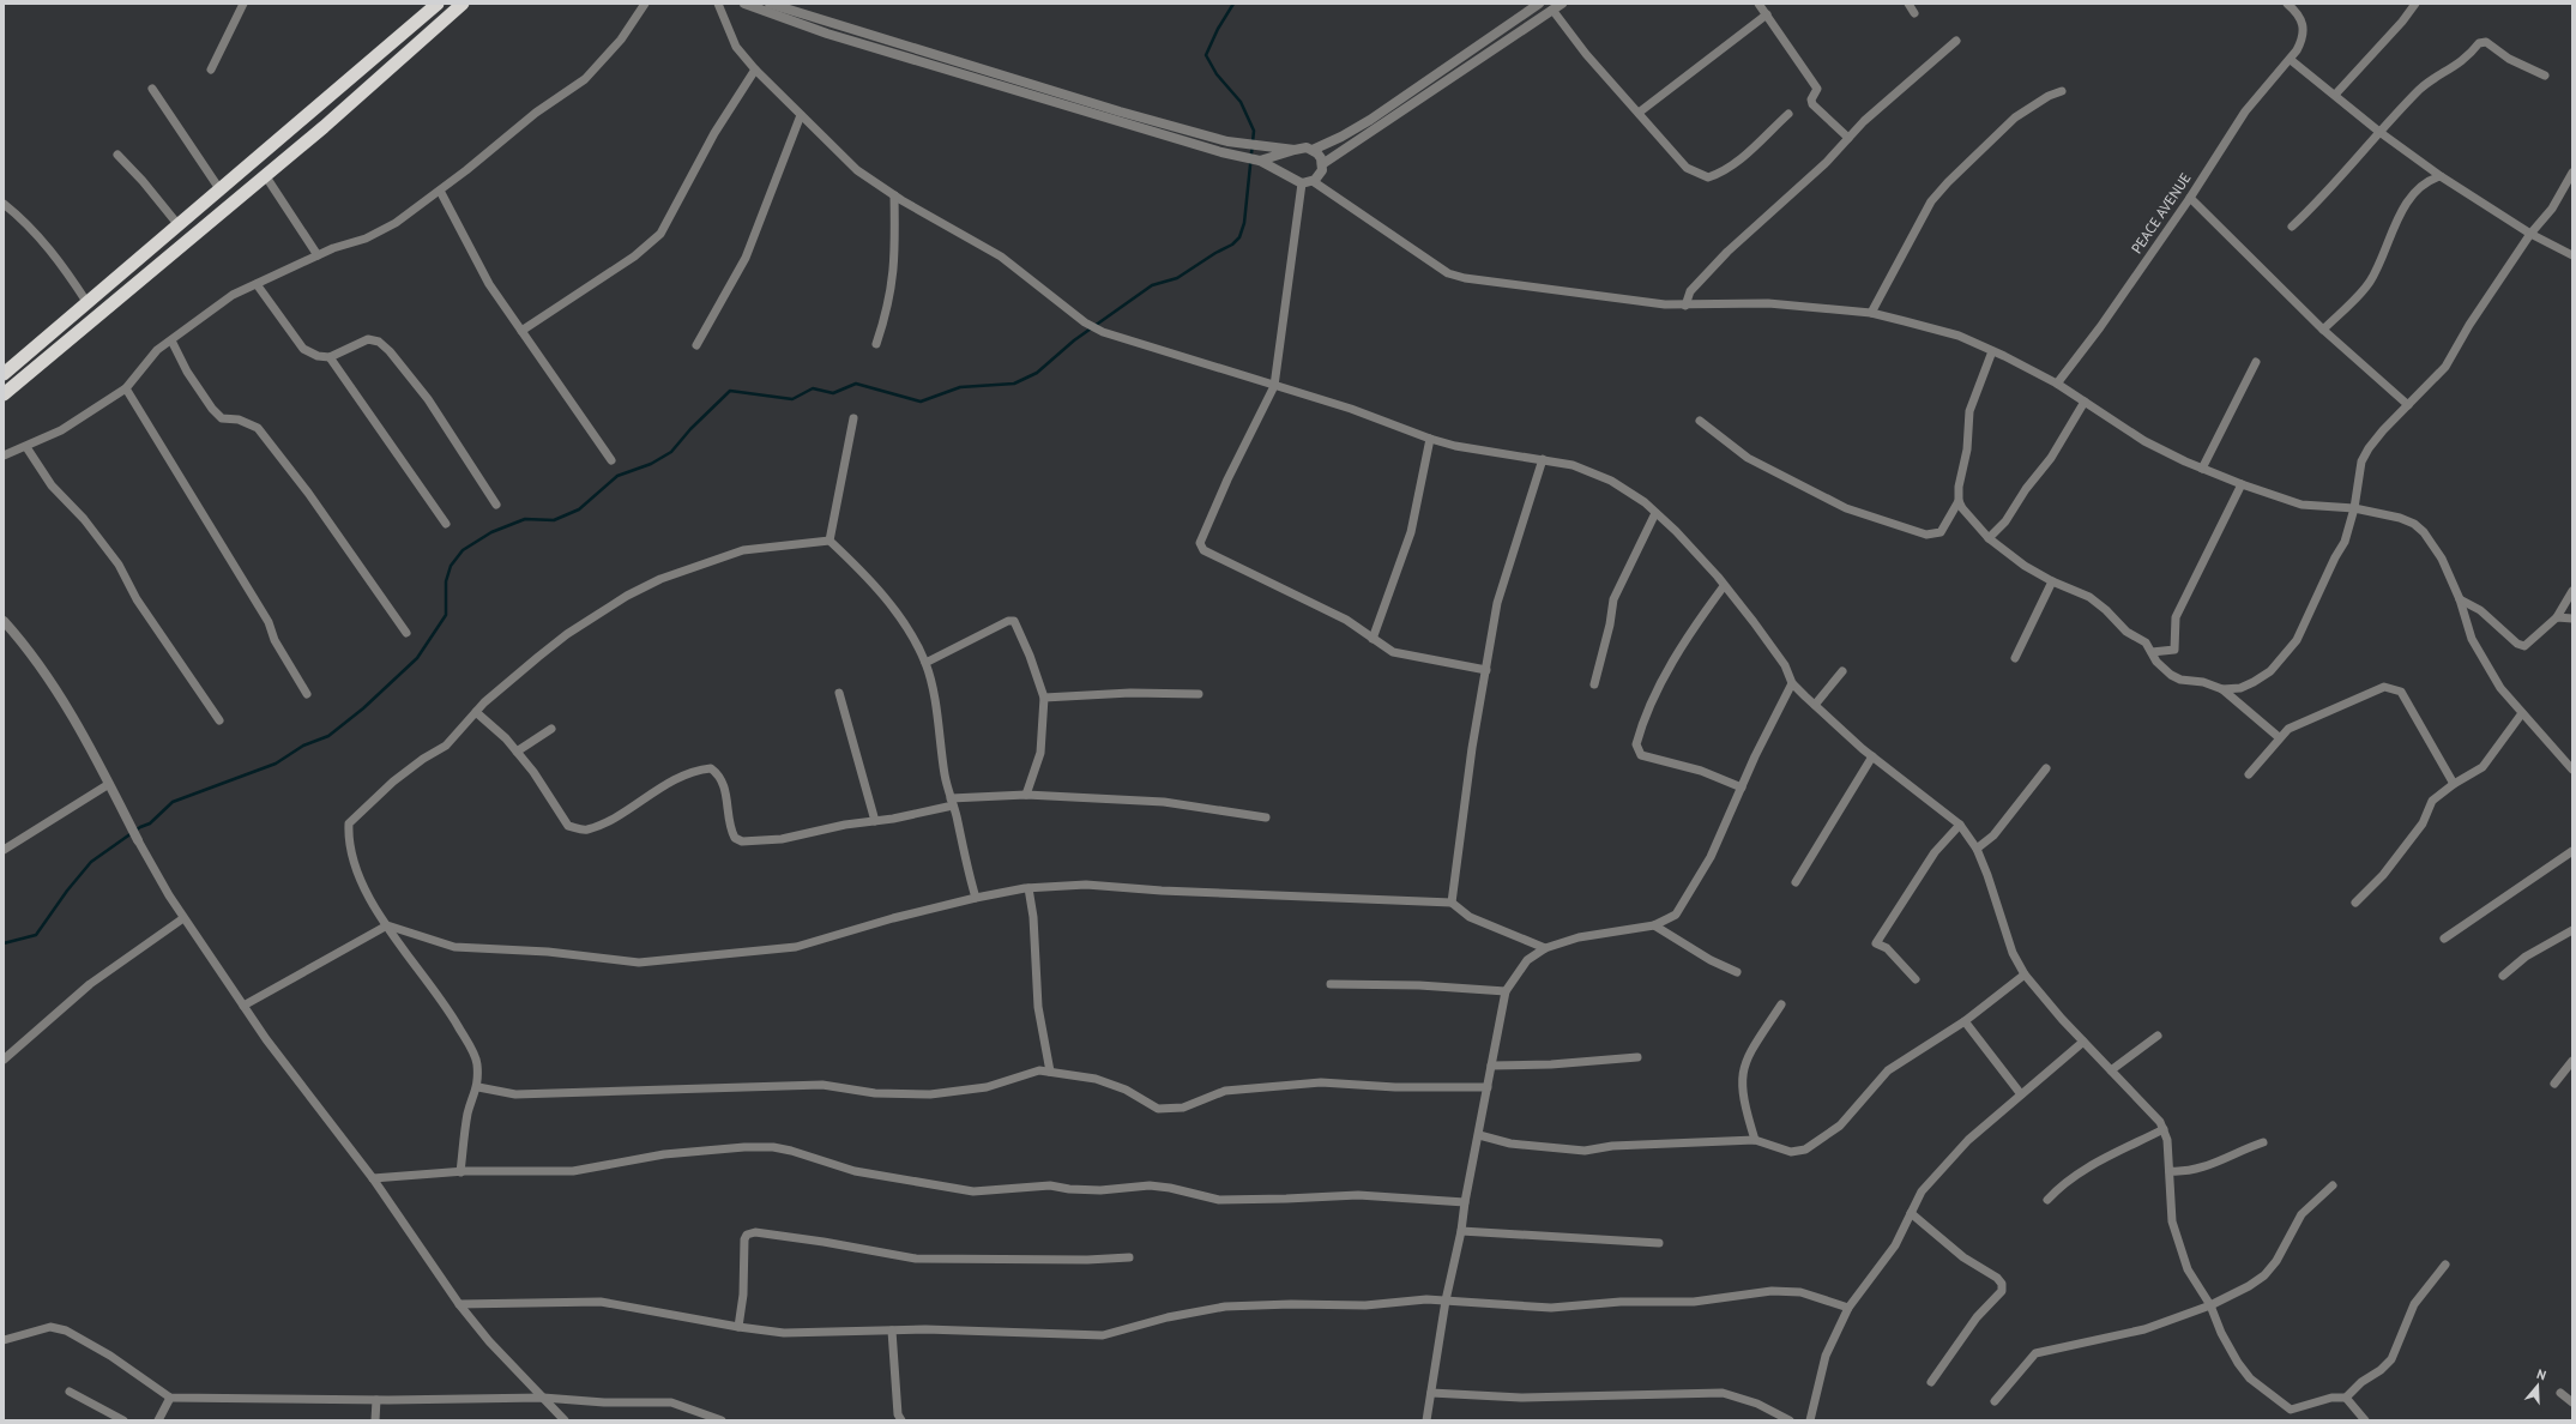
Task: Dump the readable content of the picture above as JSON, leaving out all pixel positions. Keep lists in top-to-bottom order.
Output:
{
  "streets": {
    "street": ["PEACE AVENUE"]
  },
  "north": "top"
}
